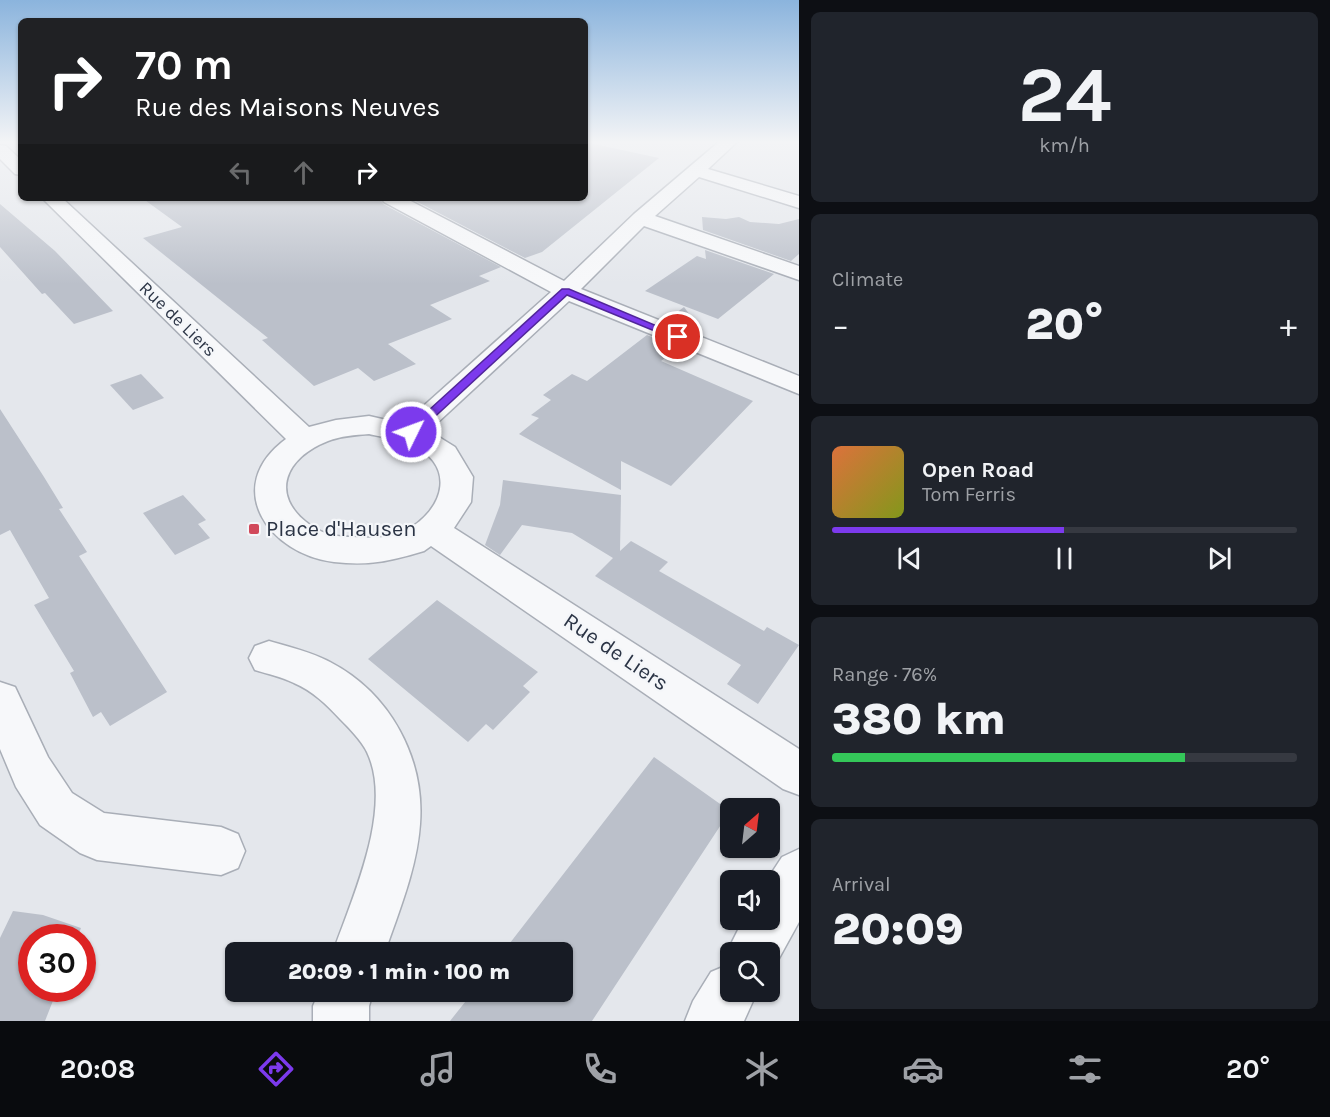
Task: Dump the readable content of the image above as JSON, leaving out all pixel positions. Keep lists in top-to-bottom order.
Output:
{
  "streets": {
    "street": ["Rue de Liers"]
  },
  "places": {
    "transit": ["Place d'Hausen"]
  },
  "north": "top right",
  "page": {
    "tile": [
      ["24", "km/h"],
      "Climate",
      ["Range · 76%", "380 km"],
      ["Arrival", "20:09"]
    ],
    "turn": ["70 m", "Rue des Maisons Neuves"],
    "heat": ["−", "20°", "+"],
    "song": ["Open Road", "Tom Ferris"],
    "limit": "30",
    "trip": "20:09 · 1 min · 100 m",
    "tabs": ["20:08", "20°"]
  }
}
